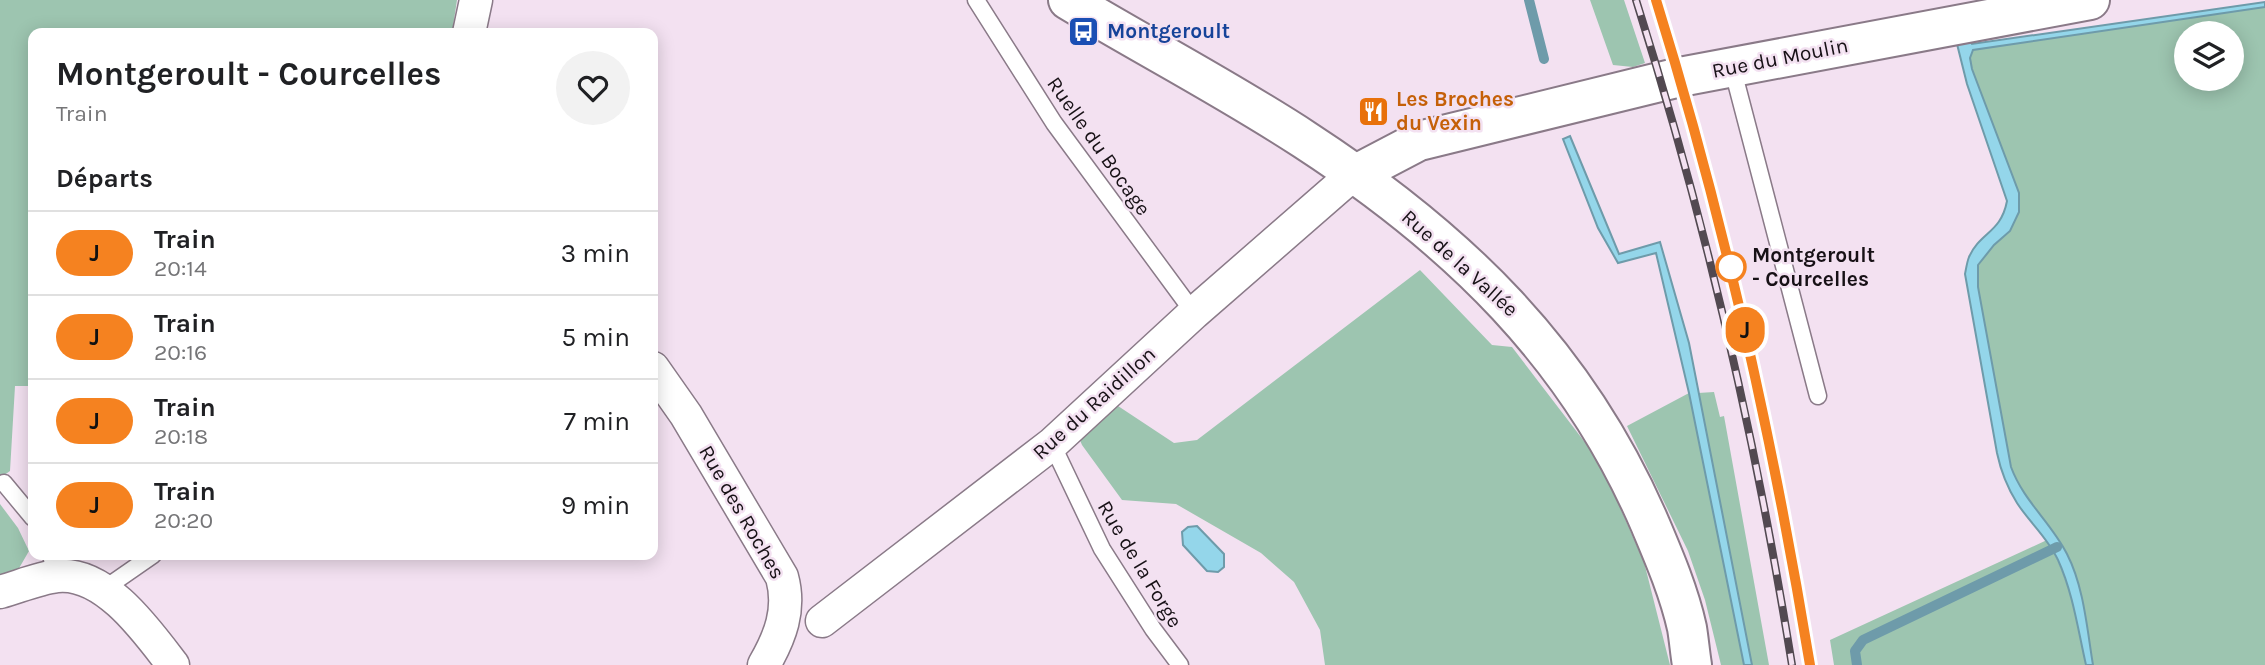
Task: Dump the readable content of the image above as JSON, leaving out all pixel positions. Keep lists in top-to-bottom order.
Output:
{
  "streets": {
    "main road": ["Rue du Moulin", "Rue de la Vallée"],
    "street": ["Rue du Raidillon", "Rue des Roches"],
    "lane": ["Ruelle du Bocage", "Rue de la Forge"]
  },
  "crossings": [
    ["Rue du Moulin", "Rue de la Vallée"],
    ["Rue du Moulin", "Rue du Raidillon"],
    ["Ruelle du Bocage", "Rue du Raidillon"],
    ["Rue de la Vallée", "Rue du Raidillon"],
    ["Rue du Raidillon", "Rue de la Forge"]
  ],
  "places": {
    "bus stop": ["Montgeroult"],
    "restaurant": ["Les Broches du Vexin"],
    "other": ["Montgeroult - Courcelles"]
  },
  "page": {
    "on_map": "J",
    "heading": [
      ["Montgeroult - Courcelles", "Train"],
      "Départs"
    ],
    "list": [
      {
        "mark": "J",
        "name": "Train",
        "note": "20:14",
        "value": "3 min"
      },
      {
        "mark": "J",
        "name": "Train",
        "note": "20:16",
        "value": "5 min"
      },
      {
        "mark": "J",
        "name": "Train",
        "note": "20:18",
        "value": "7 min"
      },
      {
        "mark": "J",
        "name": "Train",
        "note": "20:20",
        "value": "9 min"
      }
    ]
  }
}
